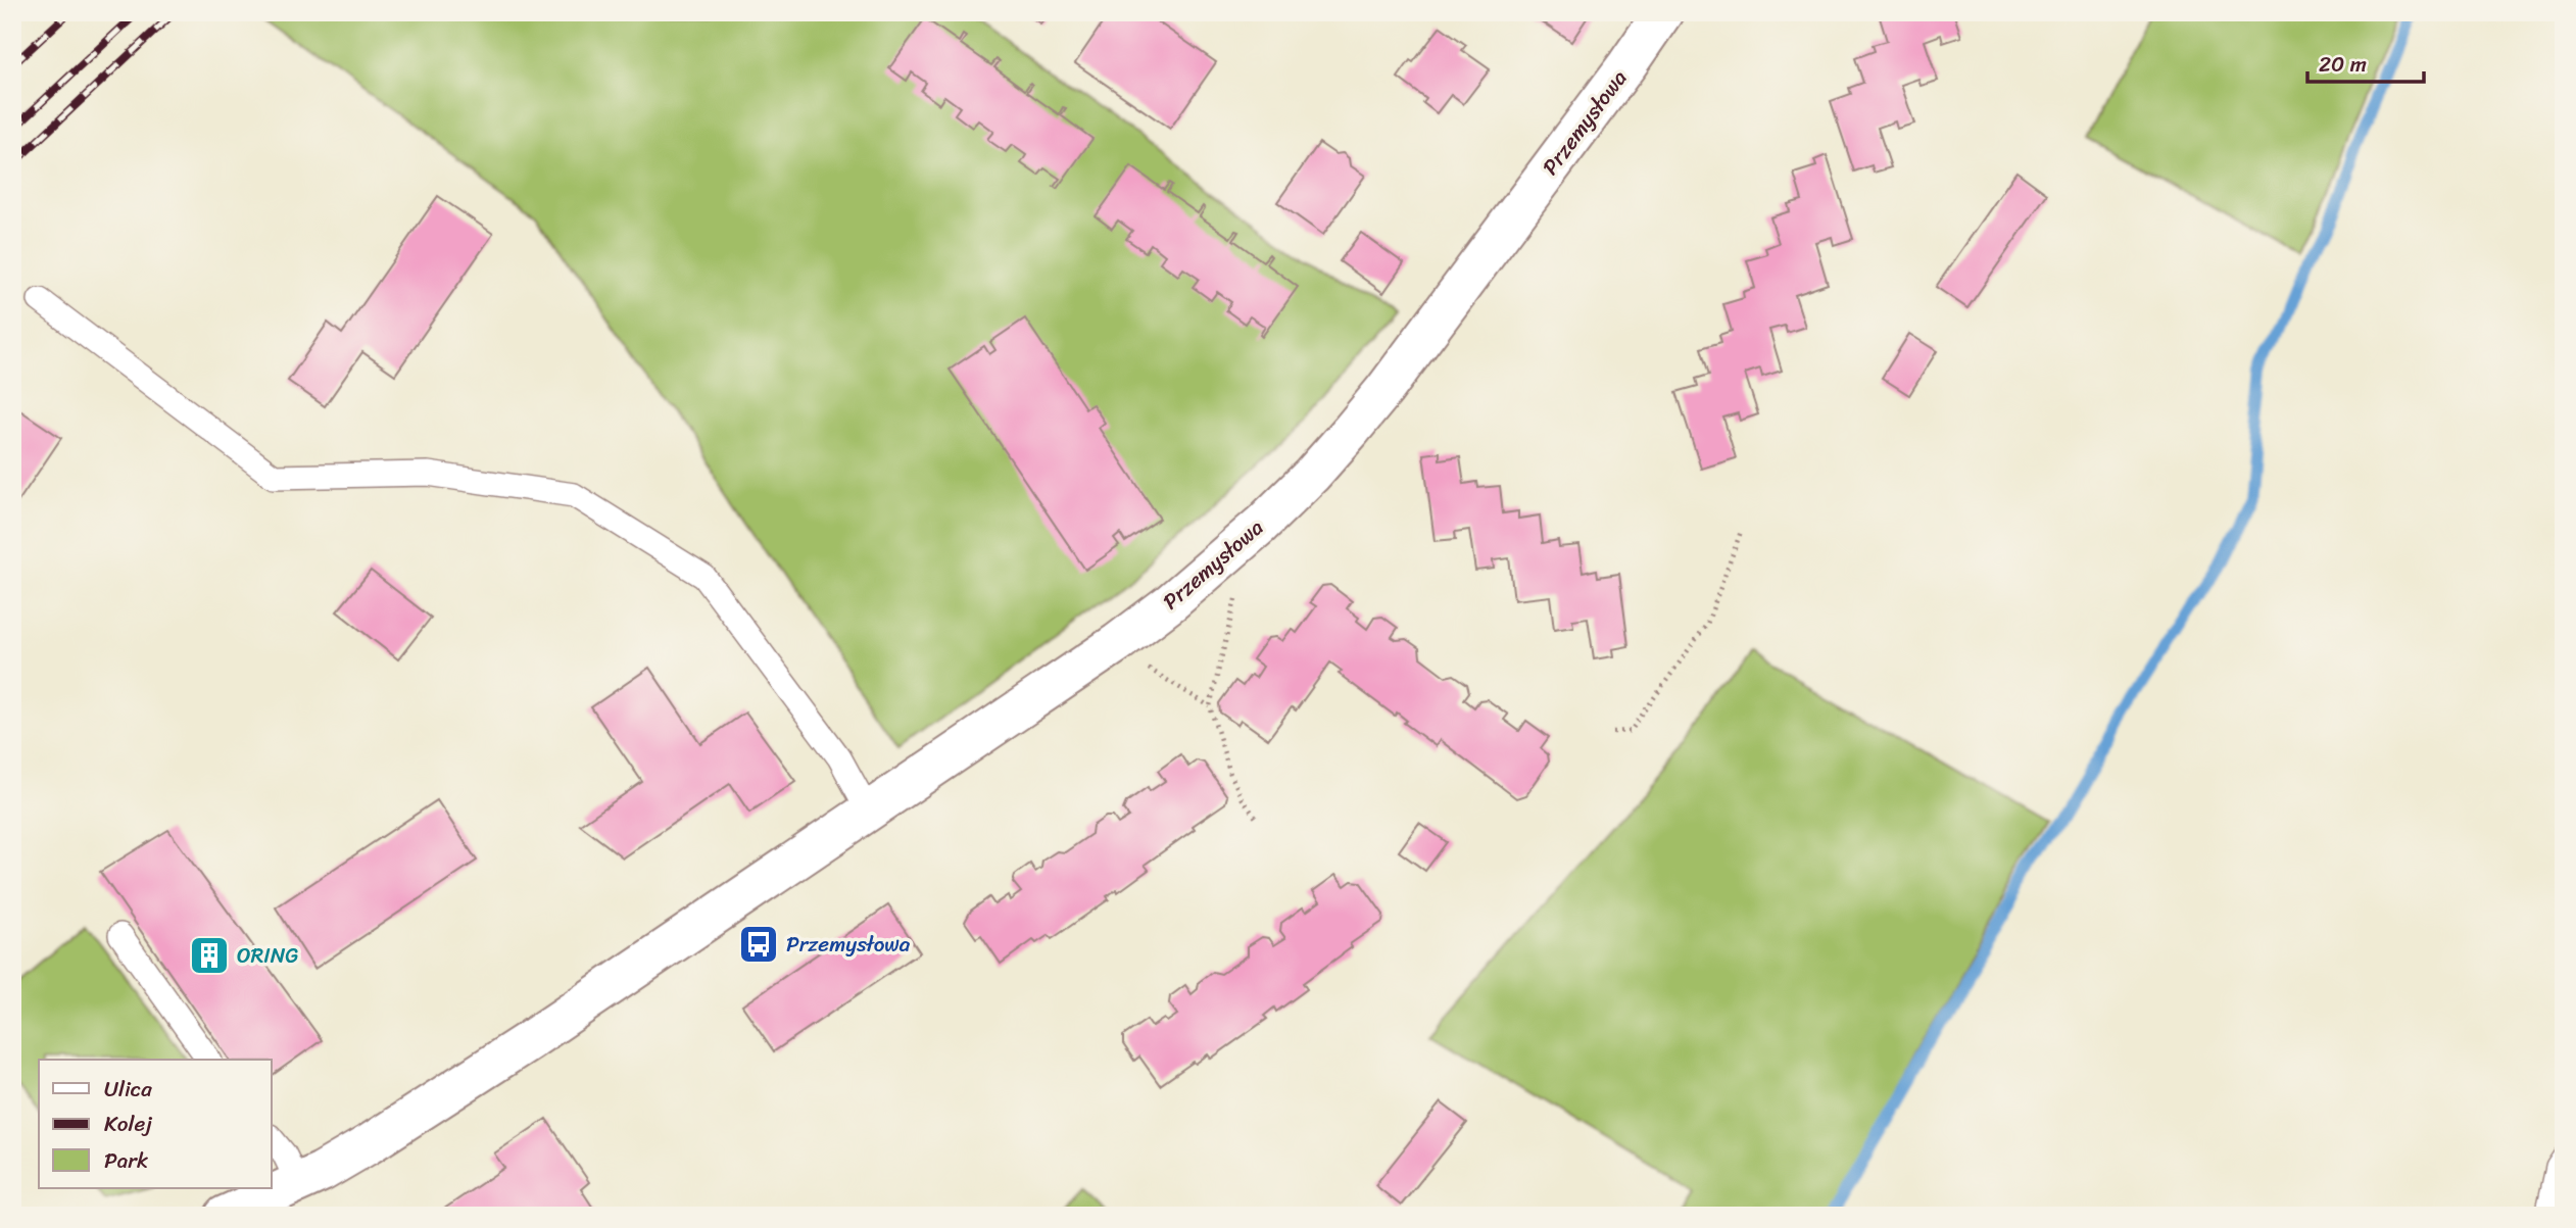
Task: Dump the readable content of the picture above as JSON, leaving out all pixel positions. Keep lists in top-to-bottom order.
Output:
{
  "streets": {
    "street": ["Przemysłowa"]
  },
  "places": {
    "bus stop": ["Przemysłowa"],
    "building": ["ORING"]
  },
  "legend": ["Ulica", "Kolej", "Park"],
  "scale_bar": "20 m"
}
